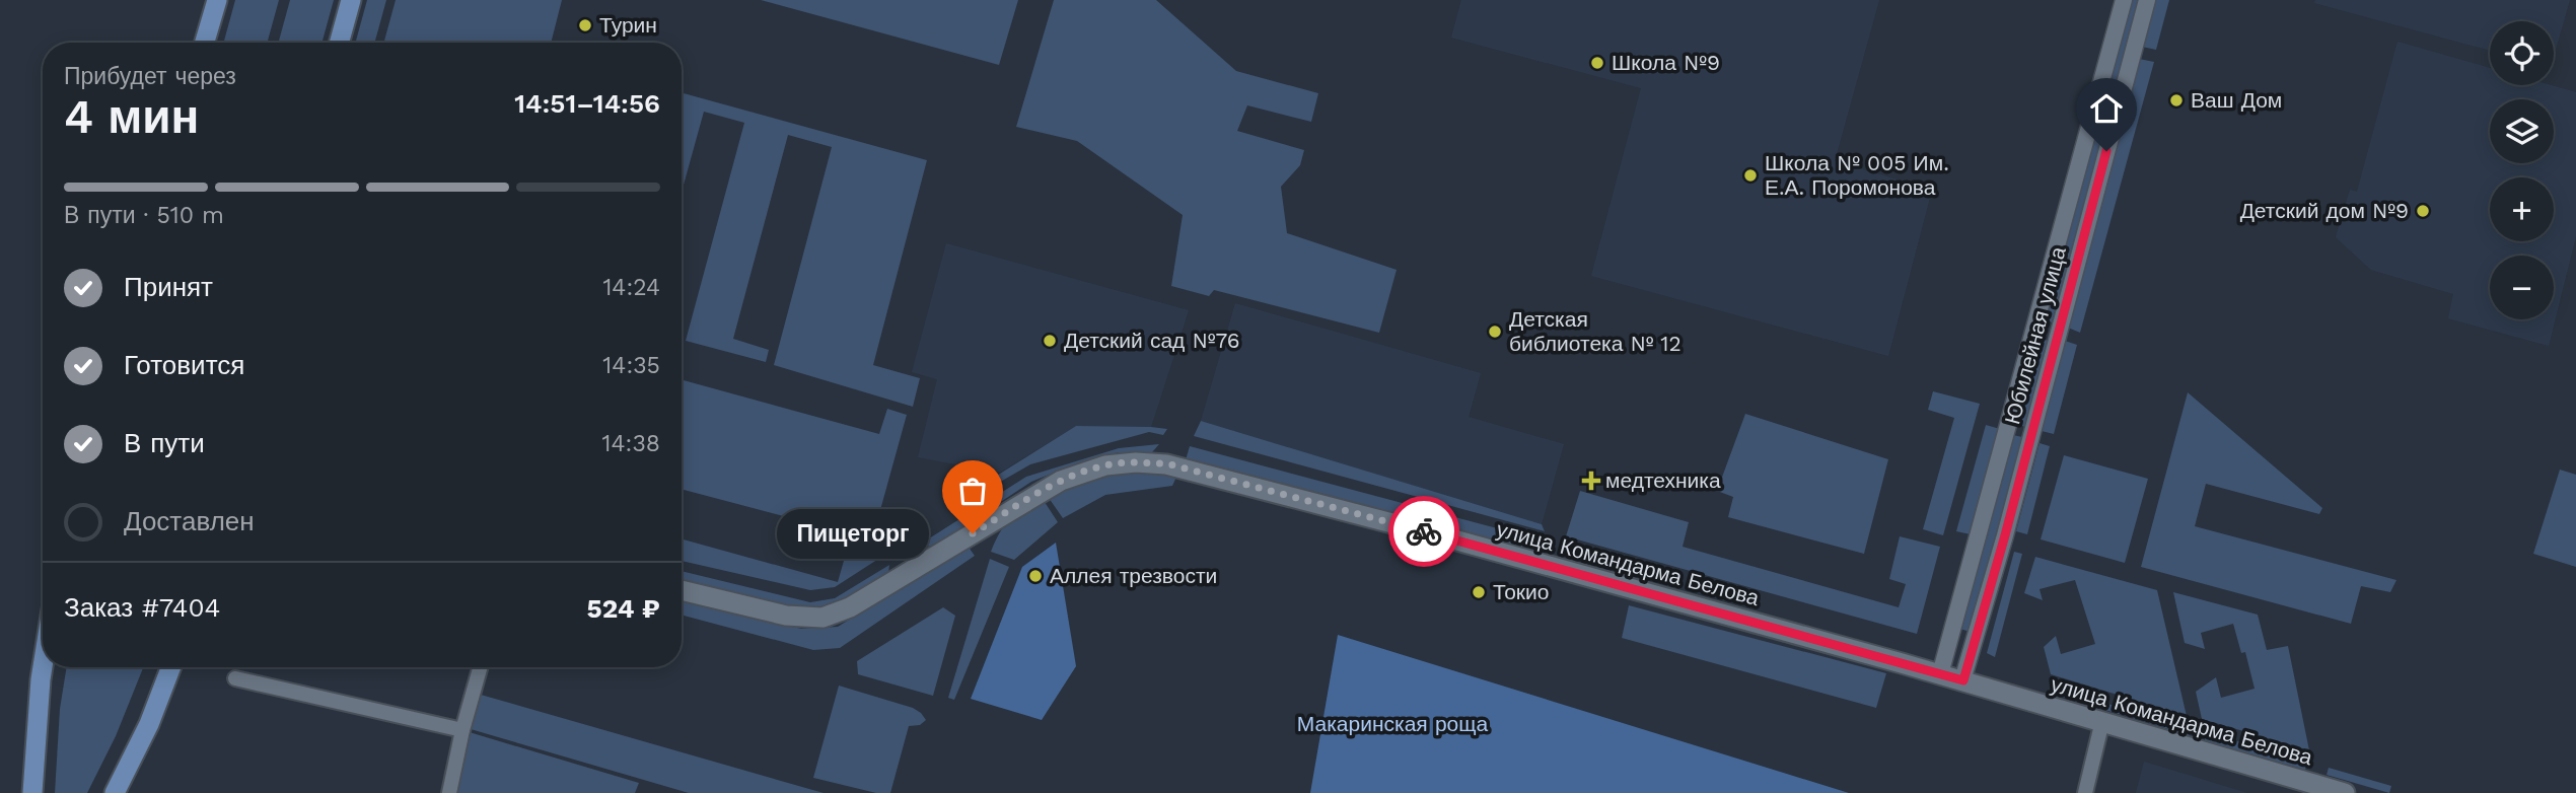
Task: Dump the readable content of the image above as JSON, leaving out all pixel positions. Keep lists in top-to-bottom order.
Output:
{
  "streets": {
    "main road": ["улица Командарма Белова"],
    "street": ["Юбилейная улица"]
  },
  "crossings": [
    ["Юбилейная улица", "улица Командарма Белова"]
  ],
  "parks": ["Макаринская роща"],
  "places": {
    "other": [
      "Турин",
      "Школа №9",
      "Ваш Дом",
      "Школа № 005 Им. Е.А. Поромонова",
      "Детский дом №9",
      "Детская библиотека № 12",
      "Детский сад №76",
      "Пищеторг",
      "Аллея трезвости",
      "Токио"
    ],
    "health": ["медтехника"]
  },
  "page": {
    "map_buttons": ["+", "−"],
    "heading": ["4 мин", "Прибудет через", "14:51–14:56"],
    "panel": ["Заказ #7404", "524 ₽"],
    "bar": "В пути · 510 m",
    "list": [
      ["Принят", "14:24"],
      ["Готовится", "14:35"],
      ["В пути", "14:38"],
      "Доставлен"
    ],
    "bubble": "Пищеторг"
  }
}
